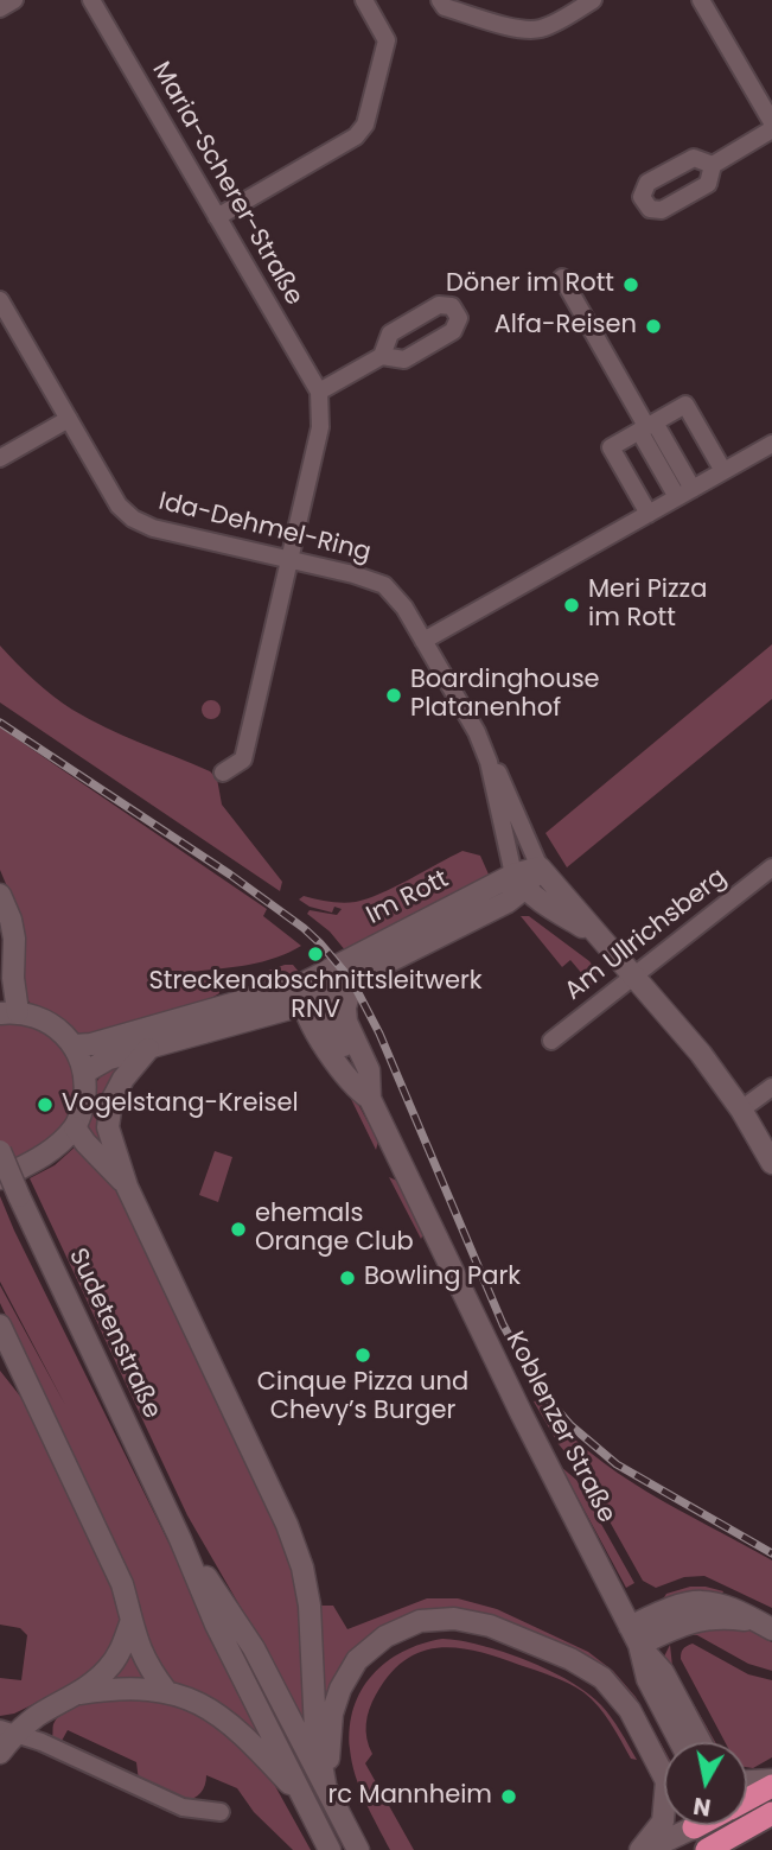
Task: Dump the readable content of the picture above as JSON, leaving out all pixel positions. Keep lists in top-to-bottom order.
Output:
{
  "streets": {
    "main road": ["Im Rott", "Sudetenstraße", "Koblenzer Straße"],
    "street": ["Maria-Scherer-Straße", "Ida-Dehmel-Ring", "Am Ullrichsberg"]
  },
  "crossings": [
    ["Maria-Scherer-Straße", "Ida-Dehmel-Ring"],
    ["Ida-Dehmel-Ring", "Im Rott"],
    ["Im Rott", "Koblenzer Straße"]
  ],
  "places": [
    "Döner im Rott",
    "Alfa-Reisen",
    "Meri Pizza im Rott",
    "Boardinghouse Platanenhof",
    "Streckenabschnittsleitwerk RNV",
    "Vogelstang-Kreisel",
    "ehemals Orange Club",
    "Bowling Park",
    "Cinque Pizza und Chevy’s Burger",
    "rc Mannheim"
  ],
  "north": "bottom"
}
